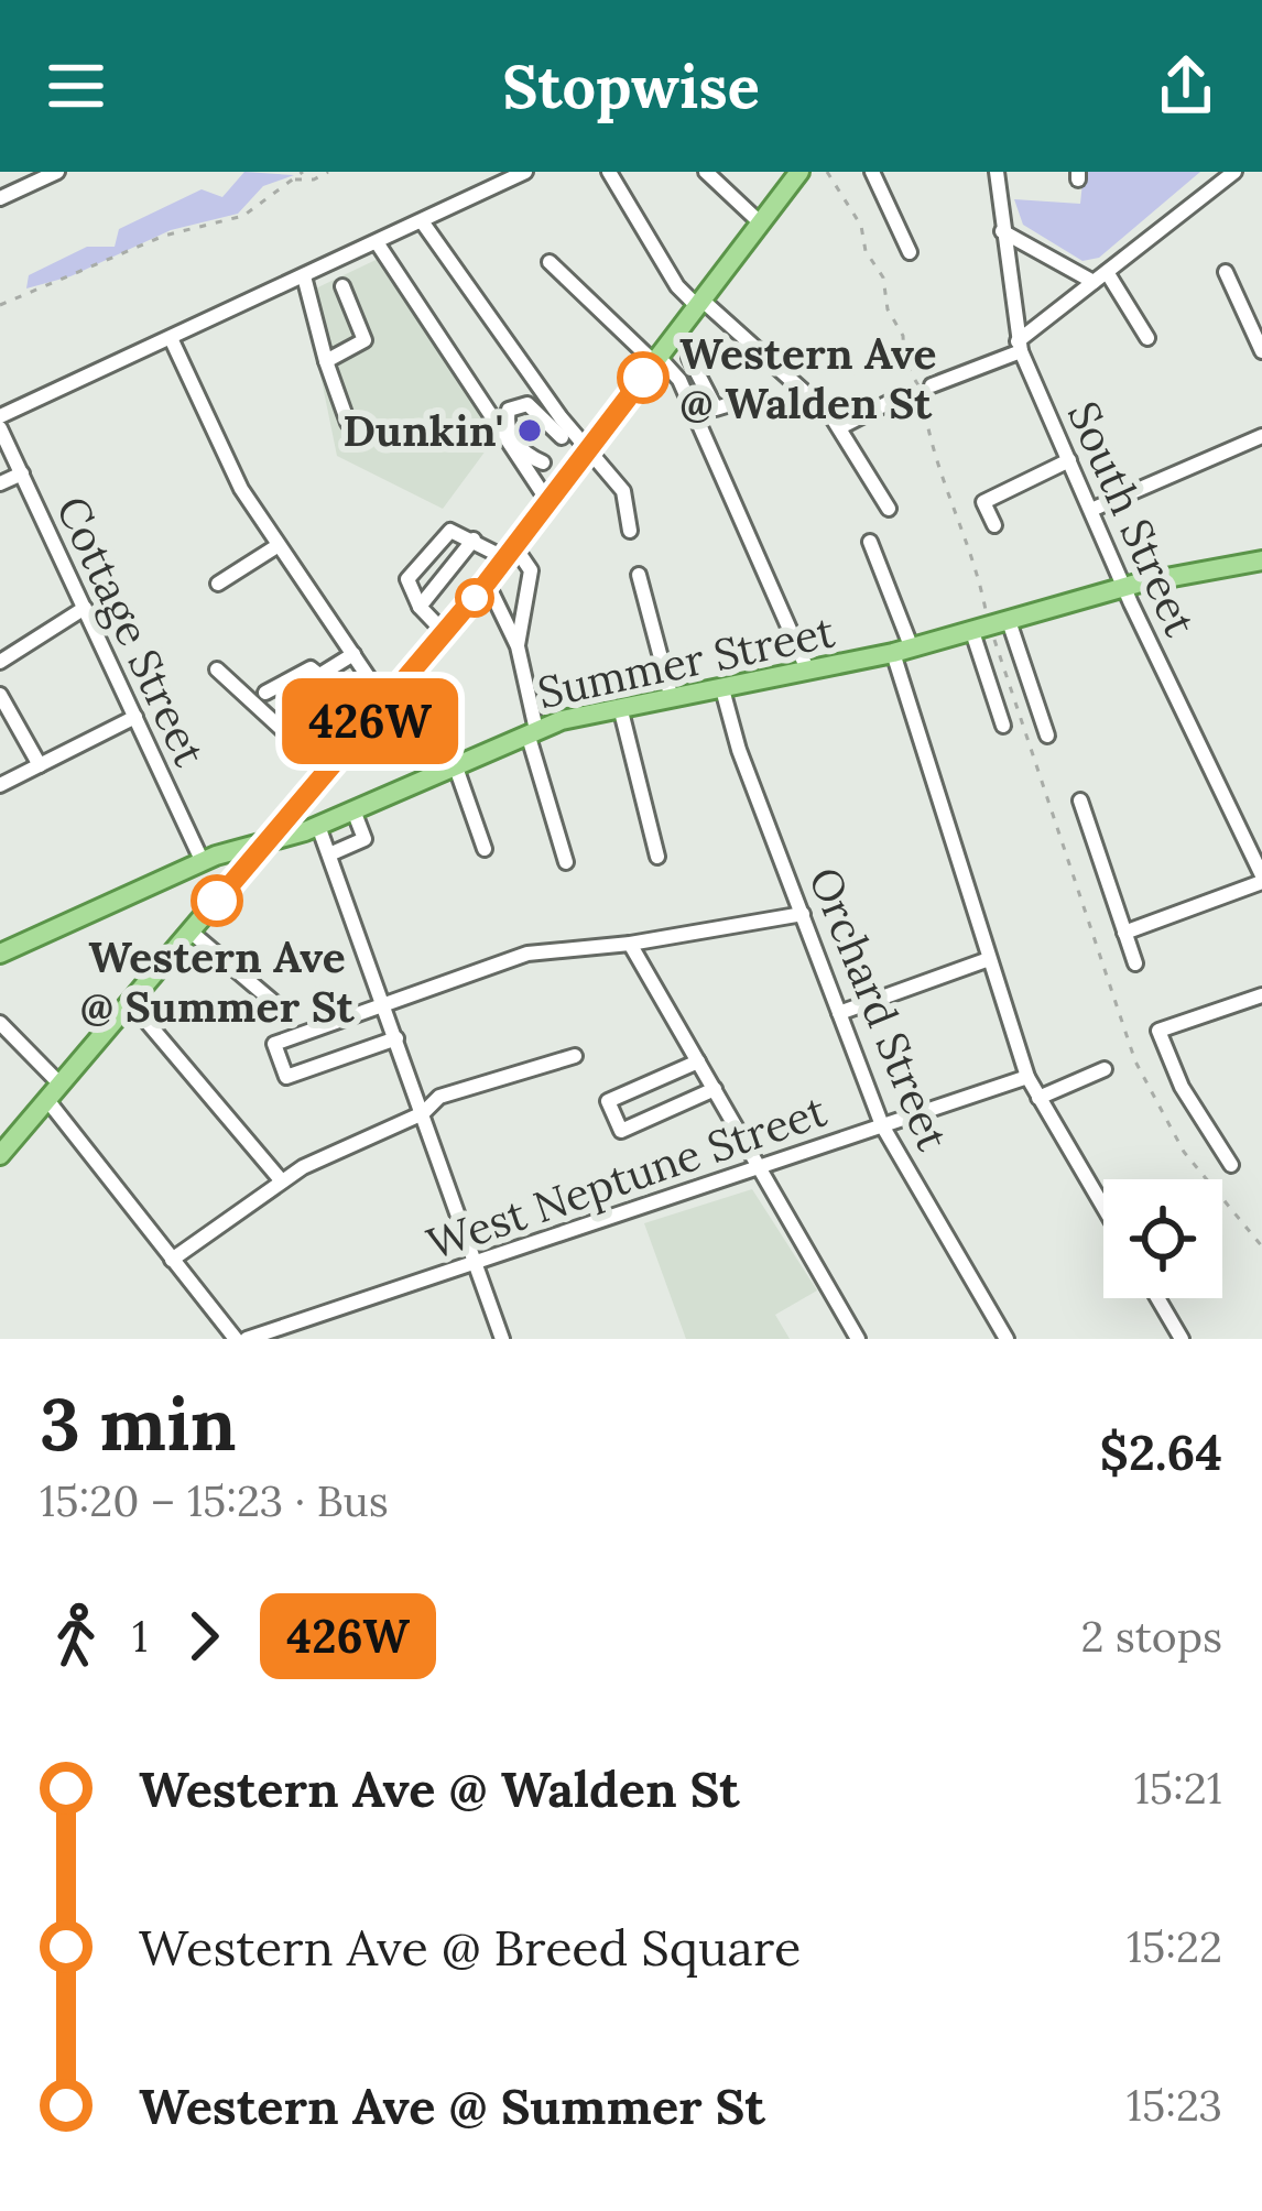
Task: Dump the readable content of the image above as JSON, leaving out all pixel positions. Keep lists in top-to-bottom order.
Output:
{
  "streets": {
    "main road": ["Summer Street"],
    "street": [
      "South Street",
      "Cottage Street",
      "Orchard Street",
      "West Neptune Street"
    ]
  },
  "crossings": [
    ["South Street", "Summer Street"],
    ["Cottage Street", "Summer Street"],
    ["Summer Street", "Orchard Street"],
    ["Orchard Street", "West Neptune Street"]
  ],
  "places": ["Western Ave @ Walden St", "Dunkin'", "Western Ave @ Summer St"],
  "lines": ["bus line 426W"],
  "page": {
    "header": "Stopwise",
    "on_map": "426W",
    "heading": ["3 min", "15:20 – 15:23 · Bus", "$2.64"],
    "legs": ["1", "426W", "2 stops"],
    "list": [
      {
        "name": "Western Ave @ Walden St",
        "value": "15:21"
      },
      {
        "name": "Western Ave @ Breed Square",
        "value": "15:22"
      },
      {
        "name": "Western Ave @ Summer St",
        "value": "15:23"
      }
    ]
  }
}
